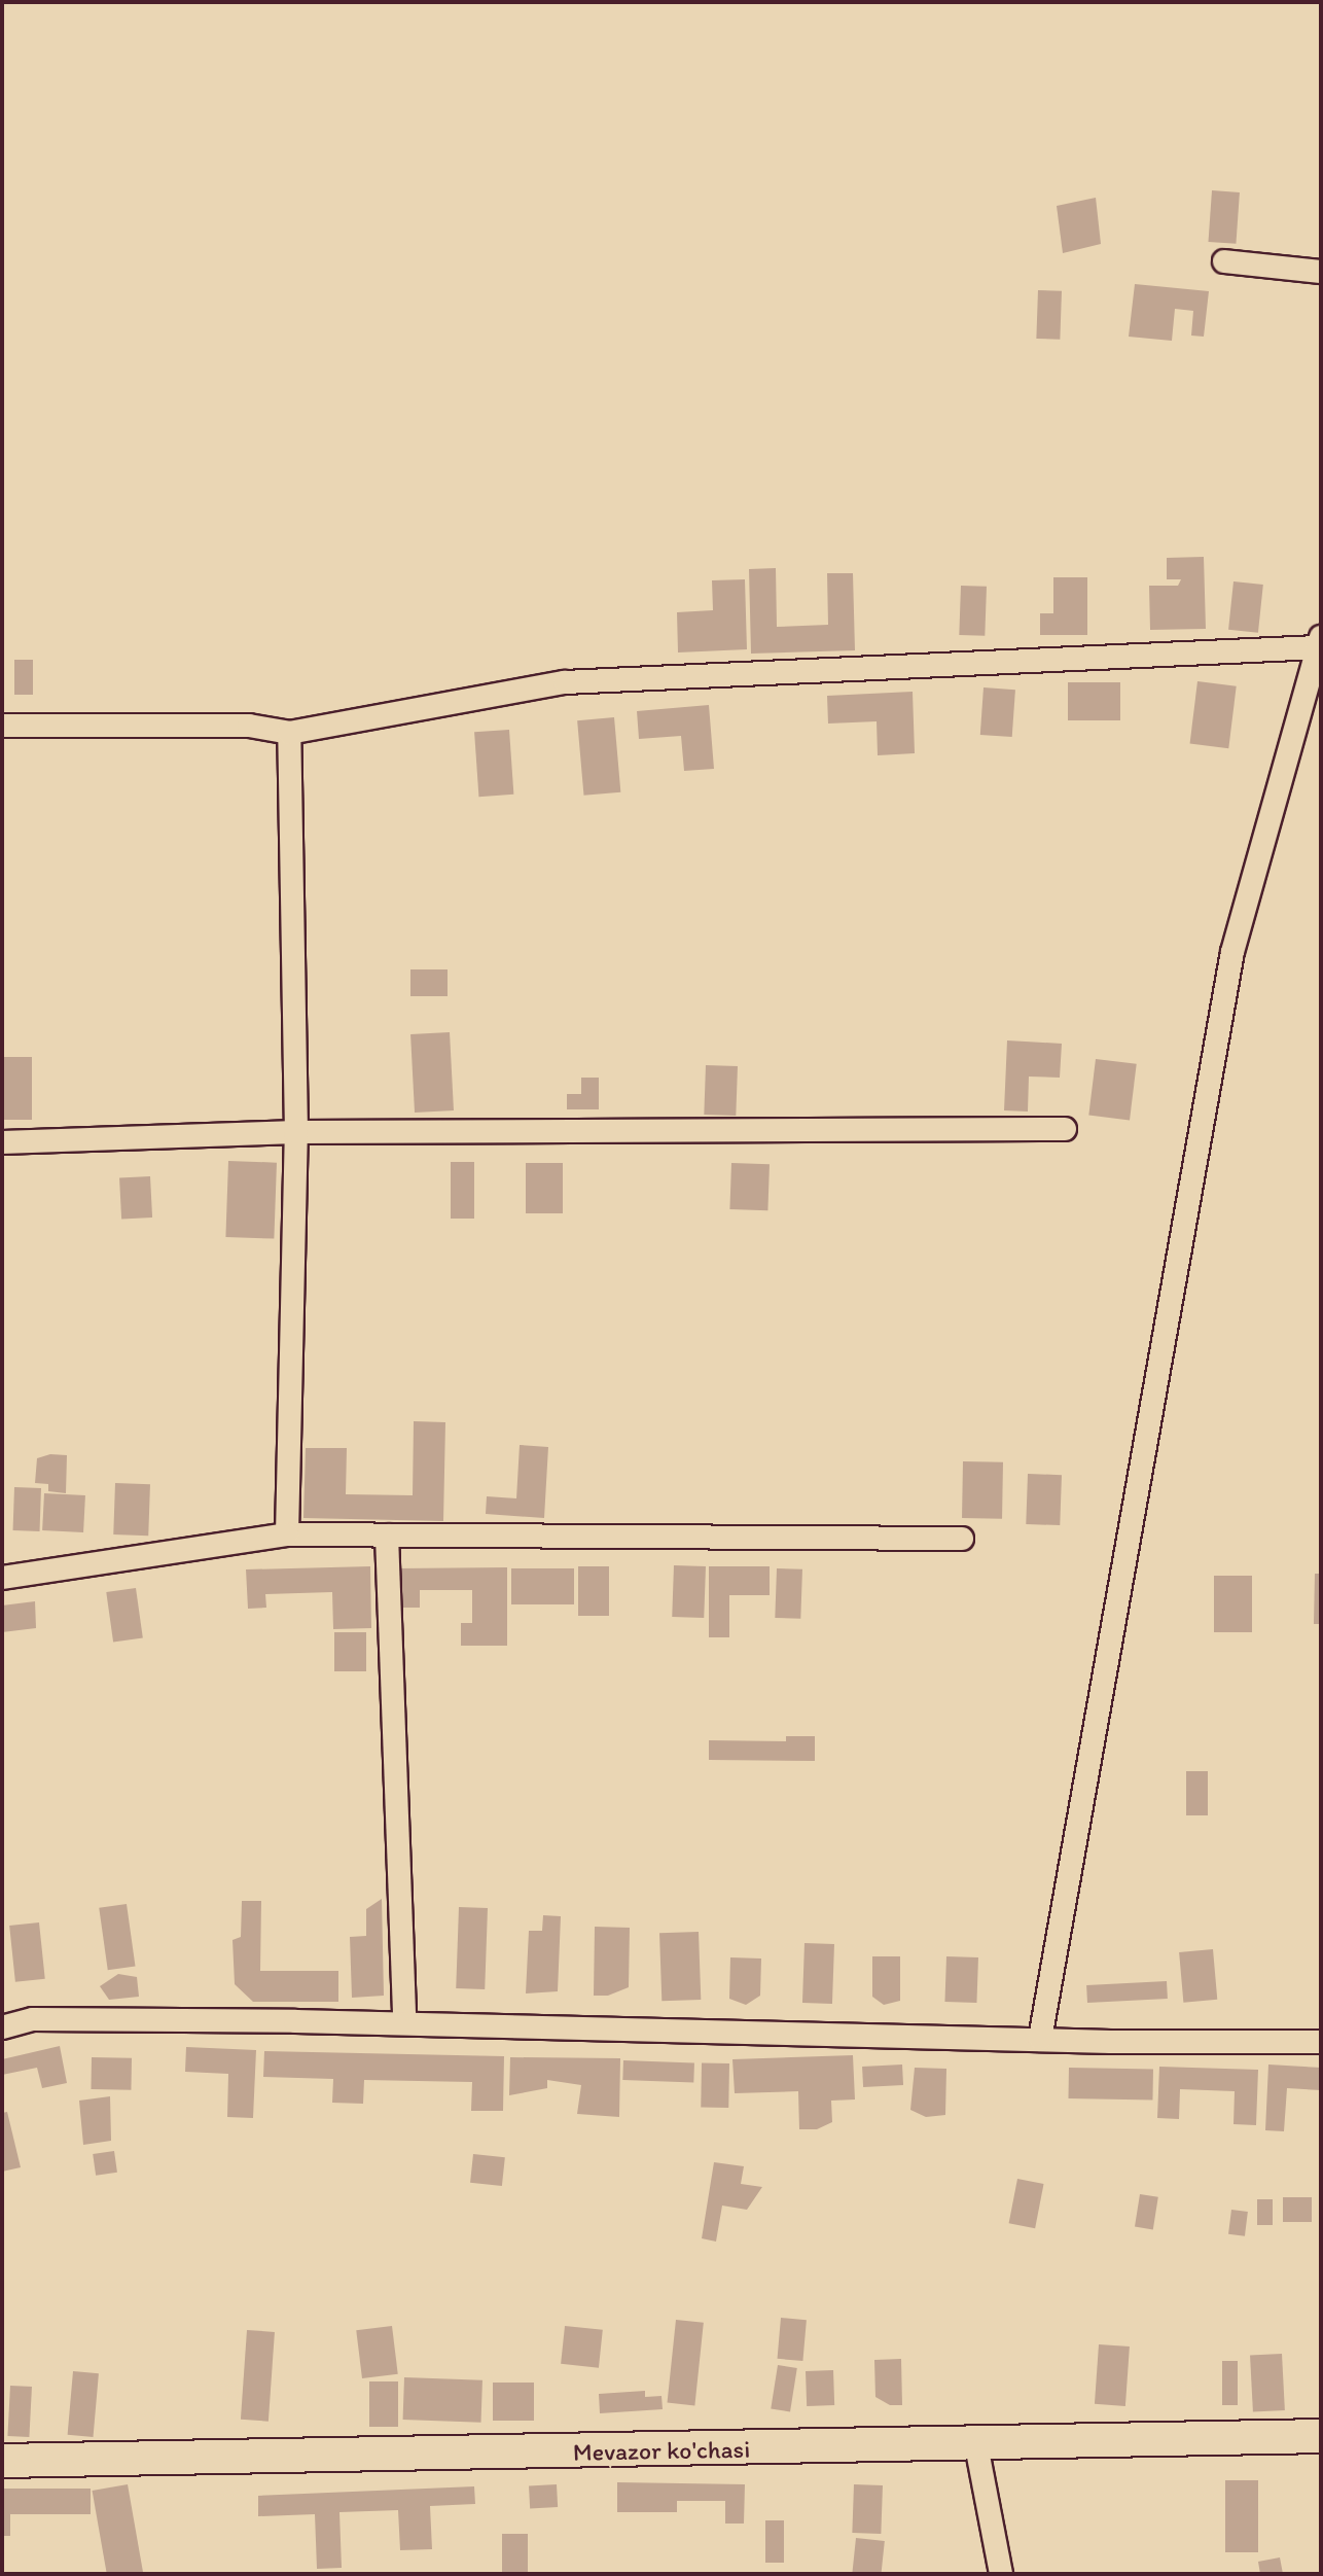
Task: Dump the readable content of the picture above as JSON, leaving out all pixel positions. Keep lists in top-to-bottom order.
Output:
{
  "streets": {
    "street": ["Mevazor ko'chasi"]
  }
}
